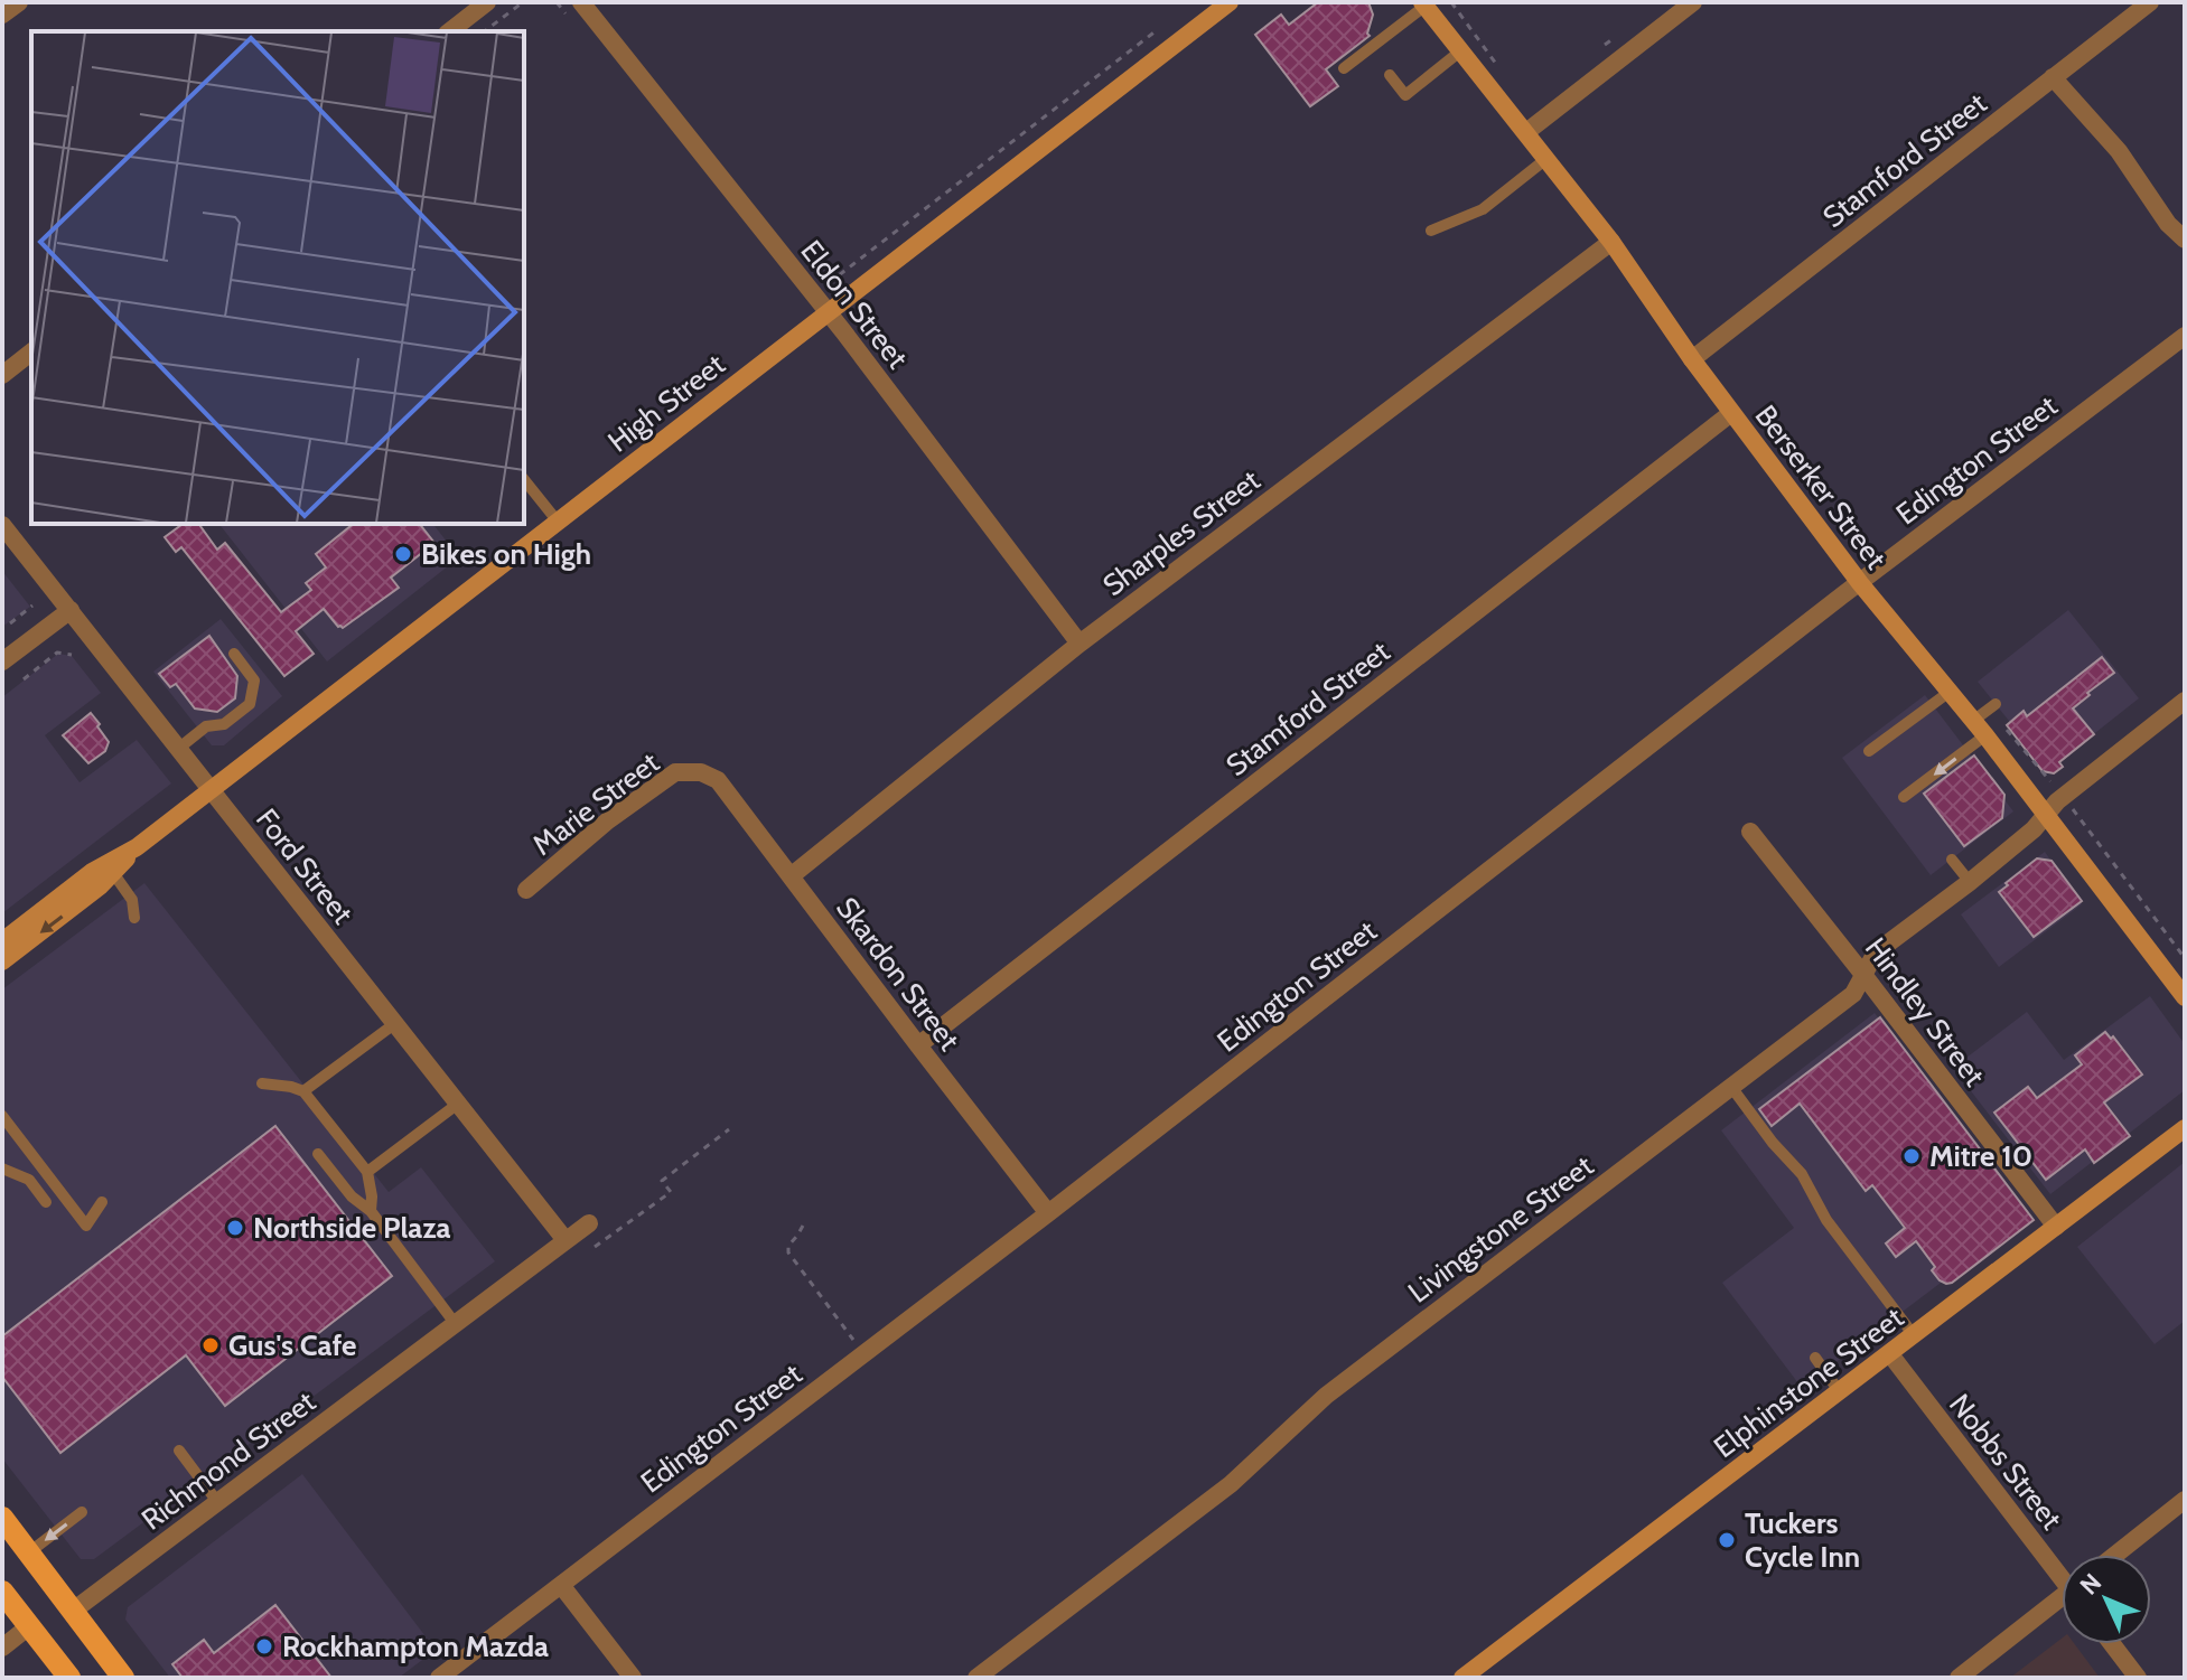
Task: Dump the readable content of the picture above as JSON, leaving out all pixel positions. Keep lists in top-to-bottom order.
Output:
{
  "streets": {
    "street": [
      "Stamford Street",
      "Eldon Street",
      "High Street",
      "Edington Street",
      "Berserker Street",
      "Sharples Street",
      "Marie Street",
      "Ford Street",
      "Skardon Street",
      "Hindley Street",
      "Livingstone Street",
      "Elphinstone Street",
      "Richmond Street",
      "Nobbs Street"
    ]
  },
  "crossings": [
    ["Stamford Street", "Berserker Street"],
    ["Stamford Street", "Skardon Street"],
    ["Eldon Street", "High Street"],
    ["Eldon Street", "Sharples Street"],
    ["High Street", "Ford Street"],
    ["Edington Street", "Berserker Street"],
    ["Edington Street", "Skardon Street"],
    ["Berserker Street", "Sharples Street"],
    ["Berserker Street", "Livingstone Street"],
    ["Sharples Street", "Skardon Street"],
    ["Marie Street", "Skardon Street"],
    ["Ford Street", "Richmond Street"],
    ["Hindley Street", "Livingstone Street"],
    ["Hindley Street", "Elphinstone Street"],
    ["Elphinstone Street", "Nobbs Street"]
  ],
  "places": [
    "Bikes on High",
    "Mitre 10",
    "Northside Plaza",
    "Gus's Cafe",
    "Tuckers Cycle Inn",
    "Rockhampton Mazda"
  ],
  "north": "top left"
}
